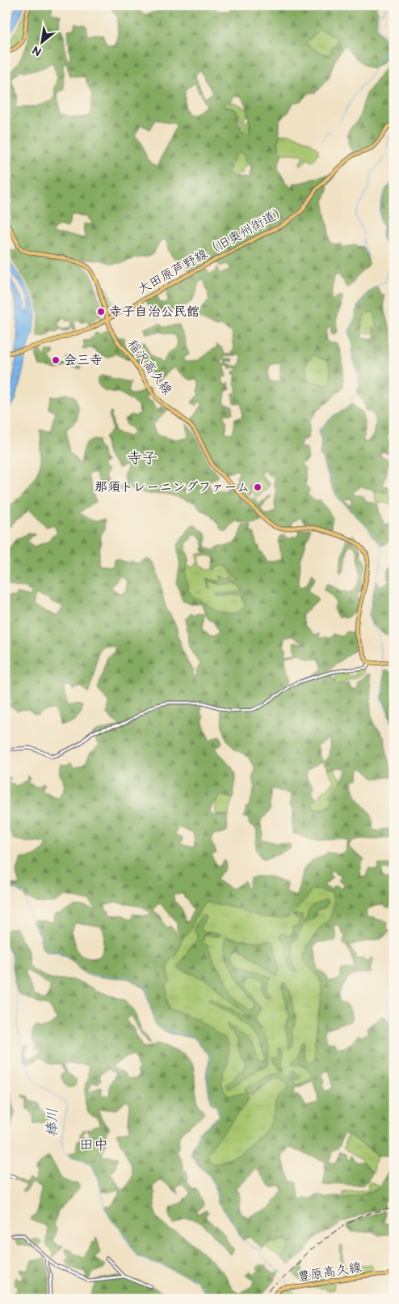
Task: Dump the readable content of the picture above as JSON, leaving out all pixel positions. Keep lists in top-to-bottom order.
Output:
{
  "streets": {
    "main road": ["大田原芦野線（旧奥州街道）", "稲沢高久線", "豊原高久線"]
  },
  "crossings": [
    ["大田原芦野線（旧奥州街道）", "稲沢高久線"]
  ],
  "districts": ["寺子", "田中"],
  "water": ["棒川"],
  "places": ["寺子自治公民館", "会三寺", "那須トレーニングファーム"],
  "north": "bottom left"
}
